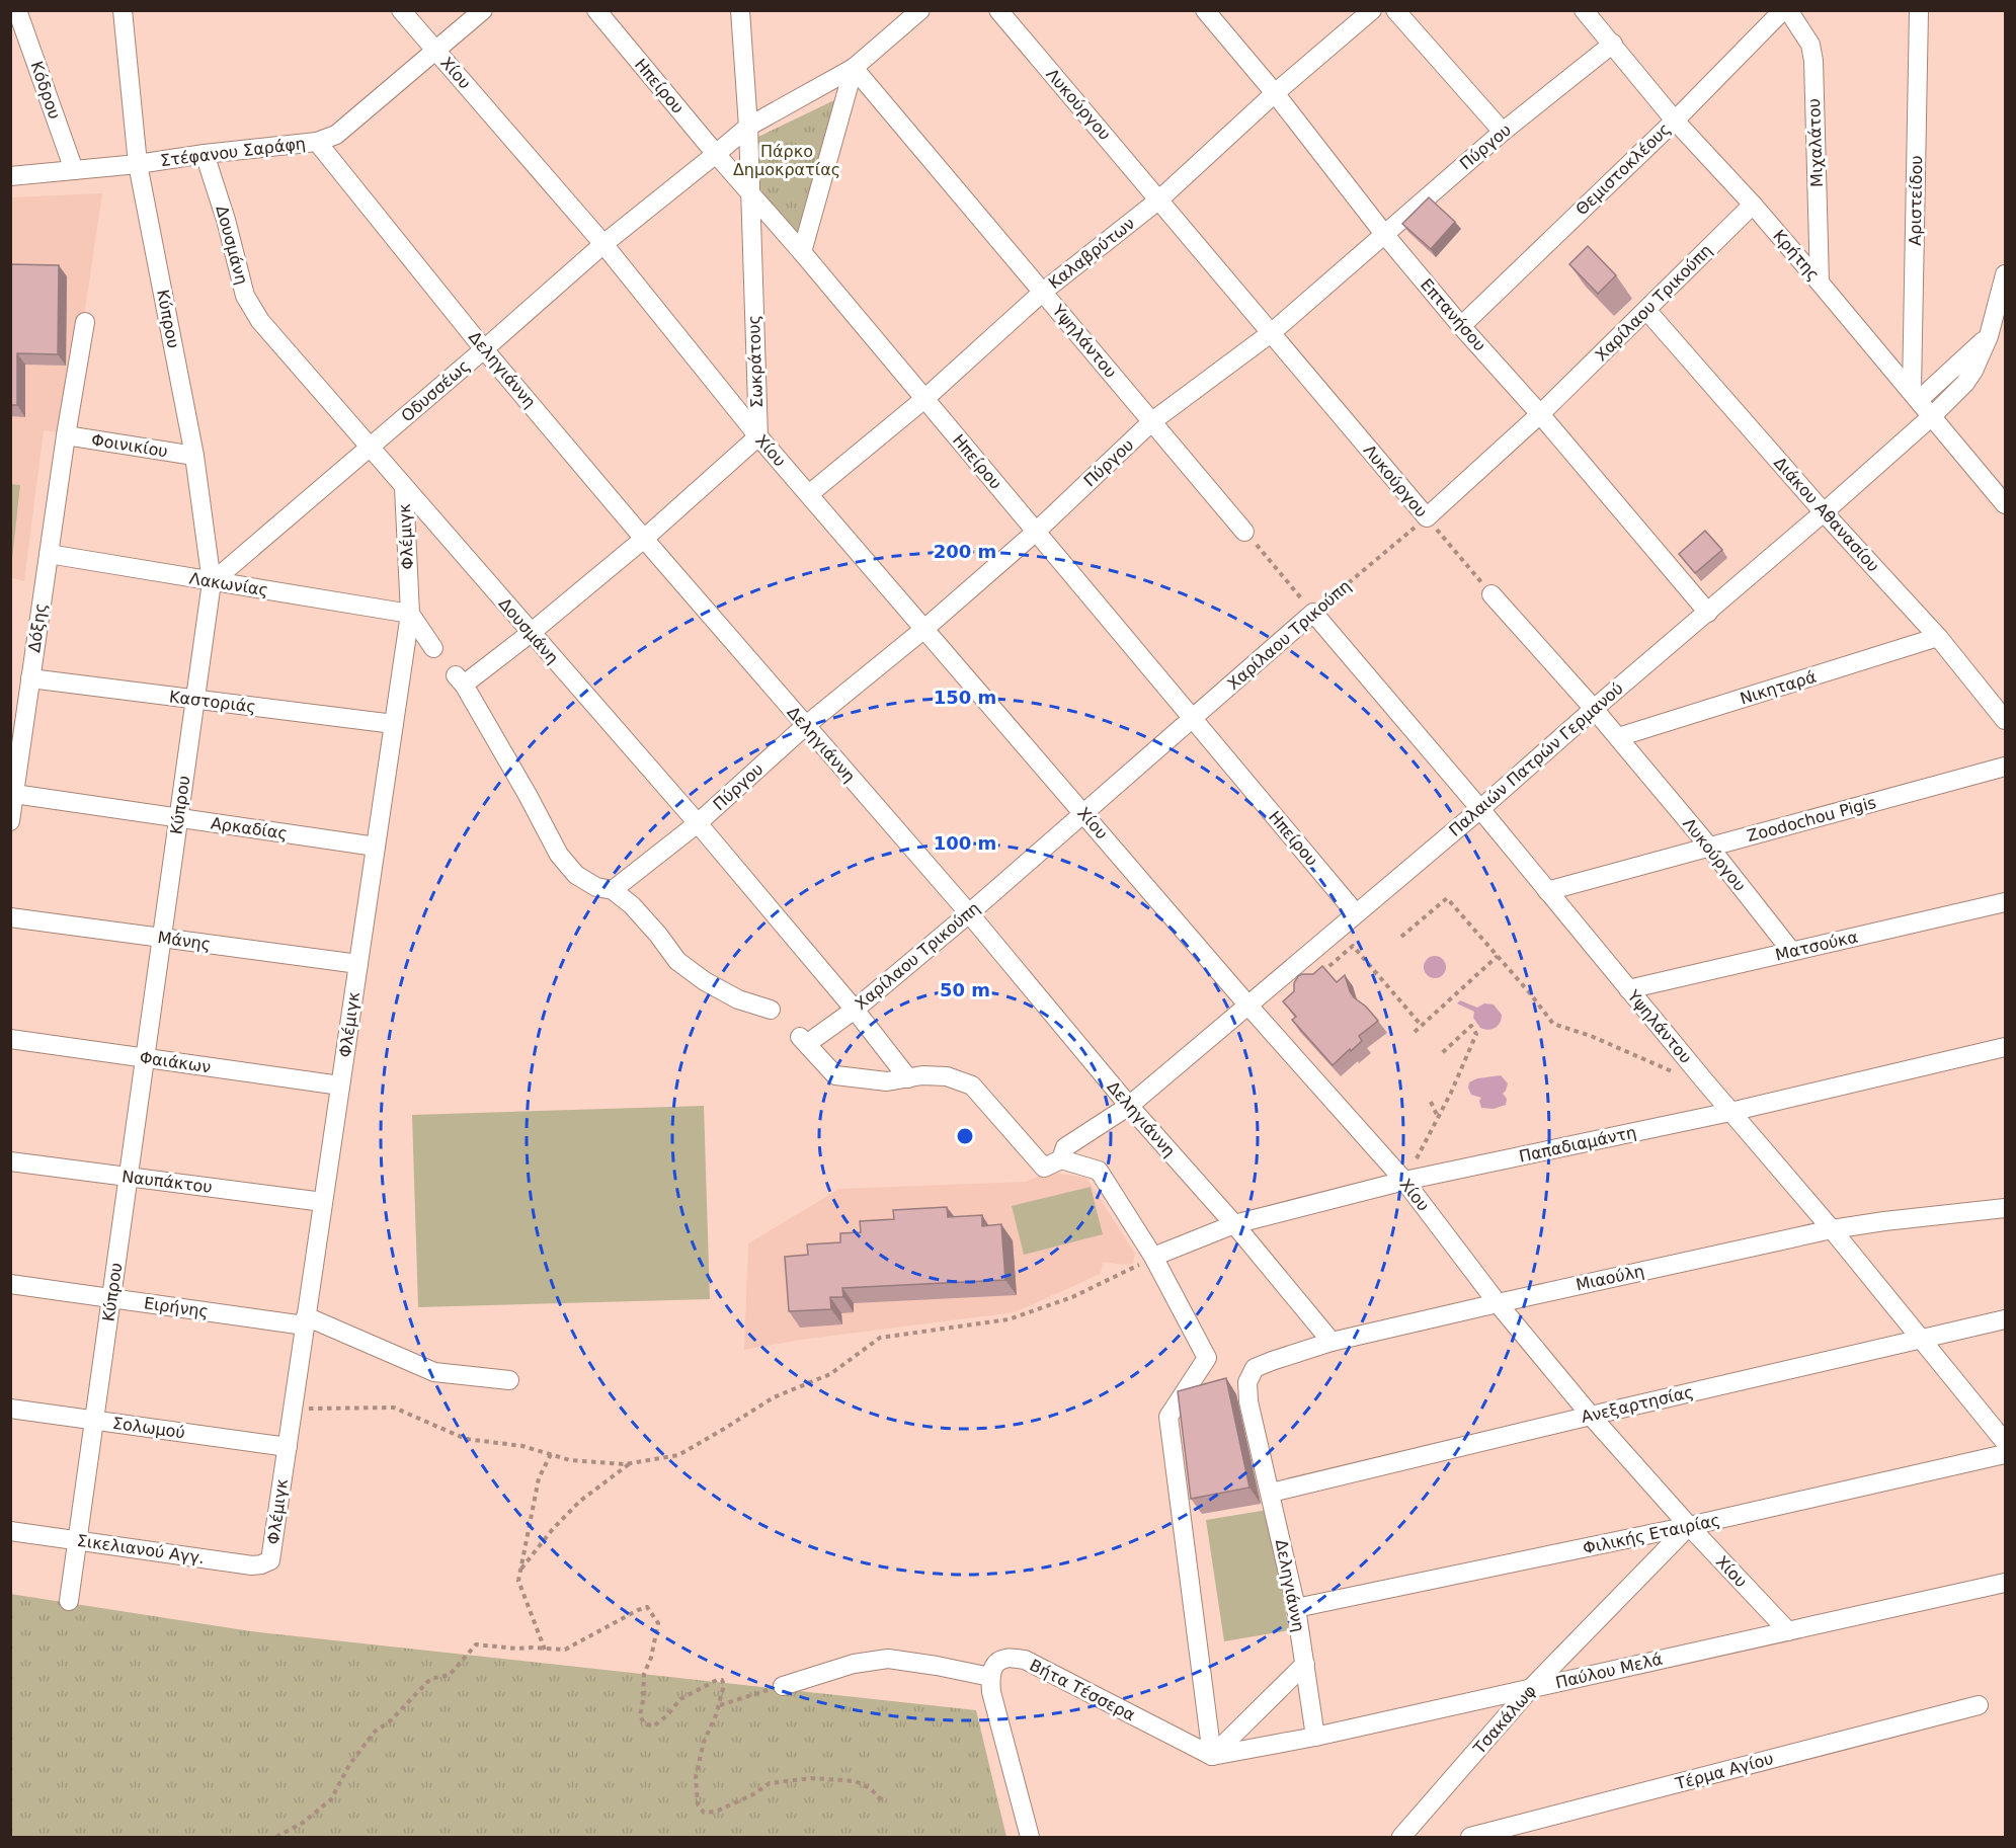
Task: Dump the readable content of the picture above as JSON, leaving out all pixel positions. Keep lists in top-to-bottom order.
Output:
{
  "streets": {
    "street": [
      "Χίου",
      "Ηπείρου",
      "Κόδρου",
      "Λυκούργου",
      "Μιχαλάτου",
      "Πύργου",
      "Στέφανου Σαράφη",
      "Θεμιστοκλέους",
      "Αριστείδου",
      "Δουσμάνη",
      "Καλαβρύτων",
      "Κρήτης",
      "Χαρίλαου Τρικούπη",
      "Επτανήσου",
      "Κύπρου",
      "Υψηλάντου",
      "Σωκράτους",
      "Δεληγιάννη",
      "Οδυσσέως",
      "Φοινικίου",
      "Διάκου Αθανασίου",
      "Φλέμιγκ",
      "Λακωνίας",
      "Δόξης",
      "Νικηταρά",
      "Καστοριάς",
      "Παλαιών Πατρών Γερμανού",
      "Zoodochou Pigis",
      "Αρκαδίας",
      "Μάνης",
      "Ματσούκα",
      "Φαιάκων",
      "Παπαδιαμάντη",
      "Ναυπάκτου",
      "Μιαούλη",
      "Ειρήνης",
      "Ανεξαρτησίας",
      "Σολωμού",
      "Φιλικής Εταιρίας",
      "Σικελιανού Αγγ.",
      "Παύλου Μελά",
      "Βήτα Τέσσερα",
      "Τσακάλωφ",
      "Τέρμα Αγίου"
    ]
  },
  "crossings": [
    ["Χίου", "Πύργου"],
    ["Χίου", "Στέφανου Σαράφη"],
    ["Χίου", "Καλαβρύτων"],
    ["Χίου", "Χαρίλαου Τρικούπη"],
    ["Χίου", "Σωκράτους"],
    ["Χίου", "Οδυσσέως"],
    ["Χίου", "Παλαιών Πατρών Γερμανού"],
    ["Χίου", "Παπαδιαμάντη"],
    ["Χίου", "Μιαούλη"],
    ["Χίου", "Ανεξαρτησίας"],
    ["Χίου", "Φιλικής Εταιρίας"],
    ["Χίου", "Παύλου Μελά"],
    ["Χίου", "Τσακάλωφ"],
    ["Ηπείρου", "Πύργου"],
    ["Ηπείρου", "Καλαβρύτων"],
    ["Ηπείρου", "Χαρίλαου Τρικούπη"],
    ["Ηπείρου", "Σωκράτους"],
    ["Ηπείρου", "Οδυσσέως"],
    ["Ηπείρου", "Παλαιών Πατρών Γερμανού"],
    ["Κόδρου", "Στέφανου Σαράφη"],
    ["Λυκούργου", "Πύργου"],
    ["Λυκούργου", "Καλαβρύτων"],
    ["Λυκούργου", "Χαρίλαου Τρικούπη"],
    ["Λυκούργου", "Νικηταρά"],
    ["Λυκούργου", "Παλαιών Πατρών Γερμανού"],
    ["Λυκούργου", "Zoodochou Pigis"],
    ["Λυκούργου", "Ματσούκα"],
    ["Μιχαλάτου", "Κρήτης"],
    ["Πύργου", "Δουσμάνη"],
    ["Πύργου", "Κρήτης"],
    ["Πύργου", "Επτανήσου"],
    ["Πύργου", "Υψηλάντου"],
    ["Πύργου", "Δεληγιάννη"],
    ["Στέφανου Σαράφη", "Δουσμάνη"],
    ["Στέφανου Σαράφη", "Κύπρου"],
    ["Στέφανου Σαράφη", "Δεληγιάννη"],
    ["Θεμιστοκλέους", "Κρήτης"],
    ["Θεμιστοκλέους", "Επτανήσου"],
    ["Αριστείδου", "Κρήτης"],
    ["Δουσμάνη", "Χαρίλαου Τρικούπη"],
    ["Δουσμάνη", "Οδυσσέως"],
    ["Δουσμάνη", "Φλέμιγκ"],
    ["Καλαβρύτων", "Επτανήσου"],
    ["Καλαβρύτων", "Υψηλάντου"],
    ["Κρήτης", "Χαρίλαου Τρικούπη"],
    ["Κρήτης", "Παλαιών Πατρών Γερμανού"],
    ["Χαρίλαου Τρικούπη", "Επτανήσου"],
    ["Χαρίλαου Τρικούπη", "Υψηλάντου"],
    ["Χαρίλαου Τρικούπη", "Δεληγιάννη"],
    ["Χαρίλαου Τρικούπη", "Διάκου Αθανασίου"],
    ["Επτανήσου", "Παλαιών Πατρών Γερμανού"],
    ["Κύπρου", "Οδυσσέως"],
    ["Κύπρου", "Φοινικίου"],
    ["Κύπρου", "Λακωνίας"],
    ["Κύπρου", "Καστοριάς"],
    ["Κύπρου", "Αρκαδίας"],
    ["Κύπρου", "Μάνης"],
    ["Κύπρου", "Φαιάκων"],
    ["Κύπρου", "Ναυπάκτου"],
    ["Κύπρου", "Ειρήνης"],
    ["Κύπρου", "Σολωμού"],
    ["Κύπρου", "Σικελιανού Αγγ."],
    ["Υψηλάντου", "Οδυσσέως"],
    ["Υψηλάντου", "Παλαιών Πατρών Γερμανού"],
    ["Υψηλάντου", "Zoodochou Pigis"],
    ["Υψηλάντου", "Ματσούκα"],
    ["Υψηλάντου", "Παπαδιαμάντη"],
    ["Υψηλάντου", "Μιαούλη"],
    ["Υψηλάντου", "Ανεξαρτησίας"],
    ["Σωκράτους", "Οδυσσέως"],
    ["Δεληγιάννη", "Οδυσσέως"],
    ["Δεληγιάννη", "Παλαιών Πατρών Γερμανού"],
    ["Δεληγιάννη", "Παπαδιαμάντη"],
    ["Δεληγιάννη", "Μιαούλη"],
    ["Δεληγιάννη", "Ανεξαρτησίας"],
    ["Δεληγιάννη", "Φιλικής Εταιρίας"],
    ["Δεληγιάννη", "Παύλου Μελά"],
    ["Οδυσσέως", "Λακωνίας"],
    ["Φοινικίου", "Δόξης"],
    ["Διάκου Αθανασίου", "Νικηταρά"],
    ["Διάκου Αθανασίου", "Παλαιών Πατρών Γερμανού"],
    ["Φλέμιγκ", "Λακωνίας"],
    ["Φλέμιγκ", "Καστοριάς"],
    ["Φλέμιγκ", "Αρκαδίας"],
    ["Φλέμιγκ", "Μάνης"],
    ["Φλέμιγκ", "Φαιάκων"],
    ["Φλέμιγκ", "Ναυπάκτου"],
    ["Φλέμιγκ", "Ειρήνης"],
    ["Φλέμιγκ", "Σολωμού"],
    ["Φλέμιγκ", "Σικελιανού Αγγ."],
    ["Λακωνίας", "Δόξης"],
    ["Δόξης", "Καστοριάς"],
    ["Δόξης", "Αρκαδίας"],
    ["Φιλικής Εταιρίας", "Τσακάλωφ"],
    ["Παύλου Μελά", "Βήτα Τέσσερα"],
    ["Παύλου Μελά", "Τσακάλωφ"]
  ],
  "parks": ["Πάρκο Δημοκρατίας"],
  "rings": [
    "200 m",
    "150 m",
    "100 m",
    "50 m"
  ]
}
